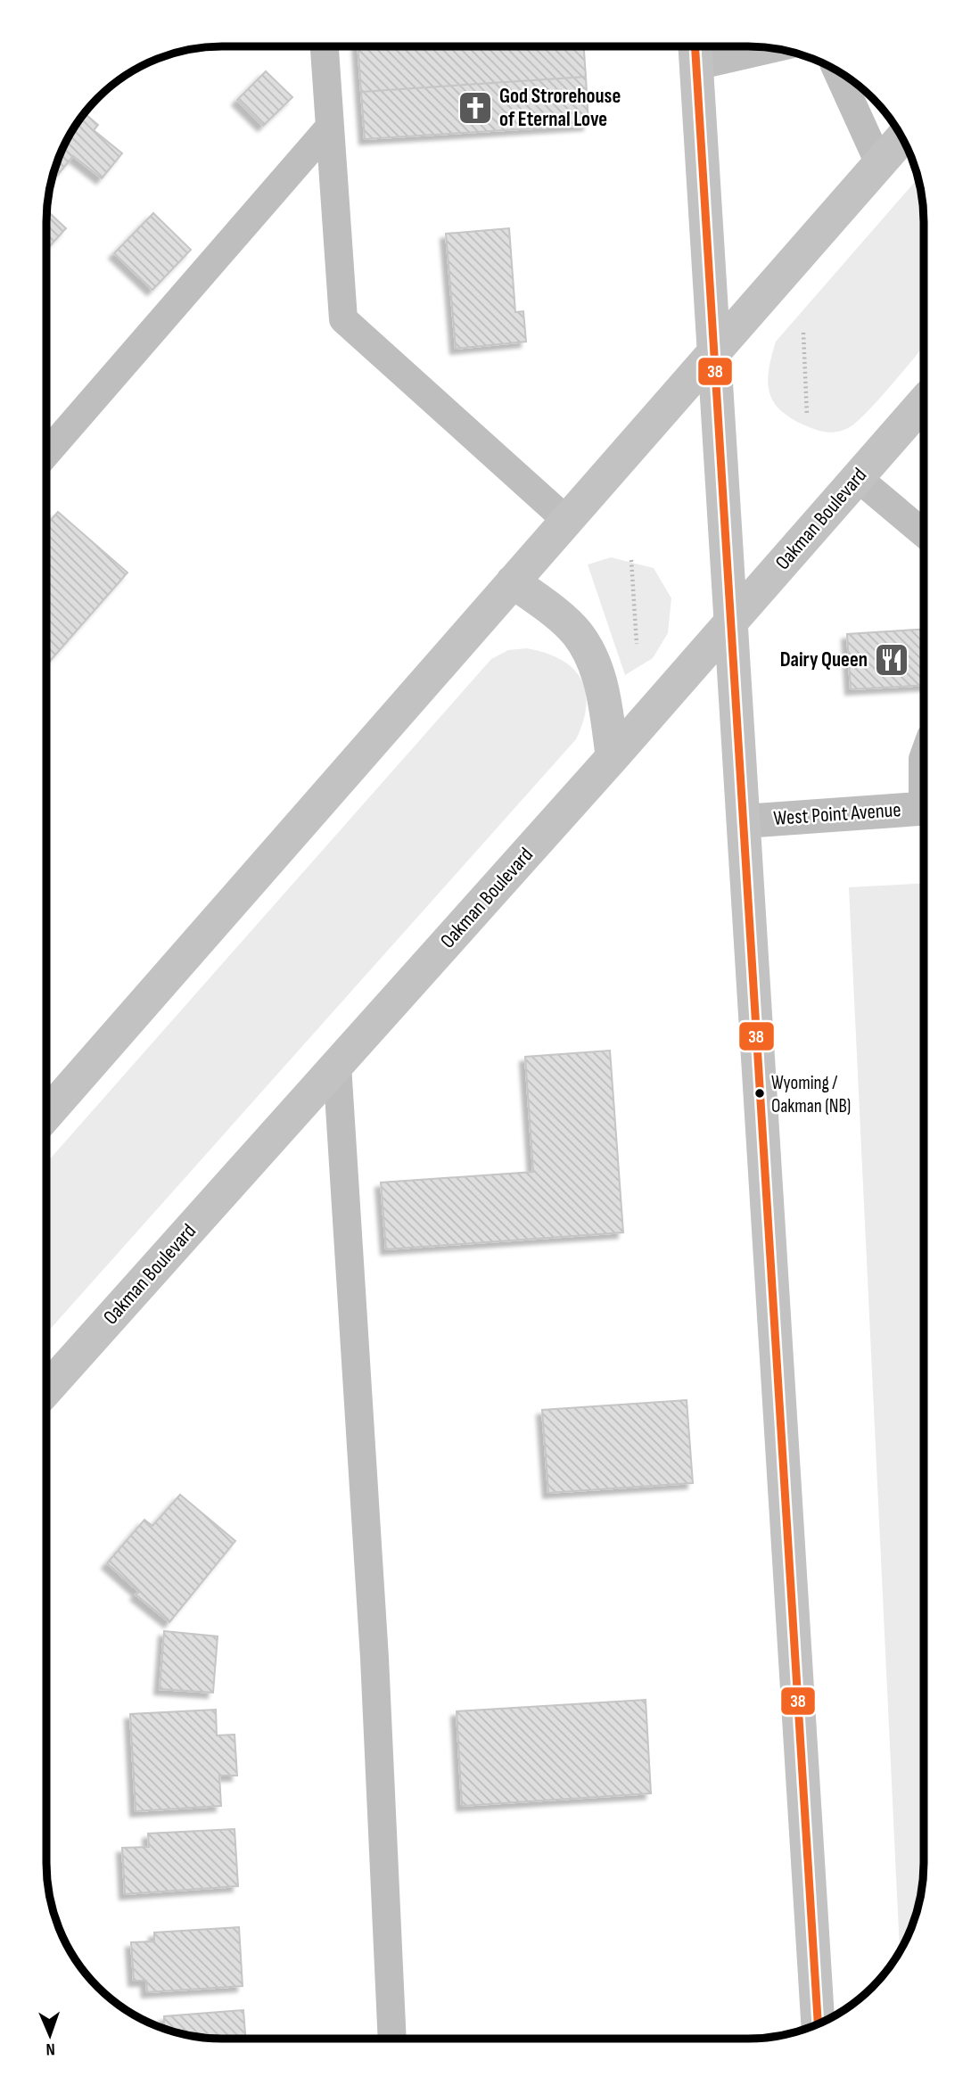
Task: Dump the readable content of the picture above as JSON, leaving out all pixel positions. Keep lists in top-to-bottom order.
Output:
{
  "streets": {
    "street": ["Oakman Boulevard", "West Point Avenue"]
  },
  "places": {
    "church": ["God Strorehouse of Eternal Love"],
    "restaurant": ["Dairy Queen"],
    "other": ["Wyoming / Oakman (NB)"]
  },
  "lines": ["transit line 38"],
  "north": "bottom"
}
